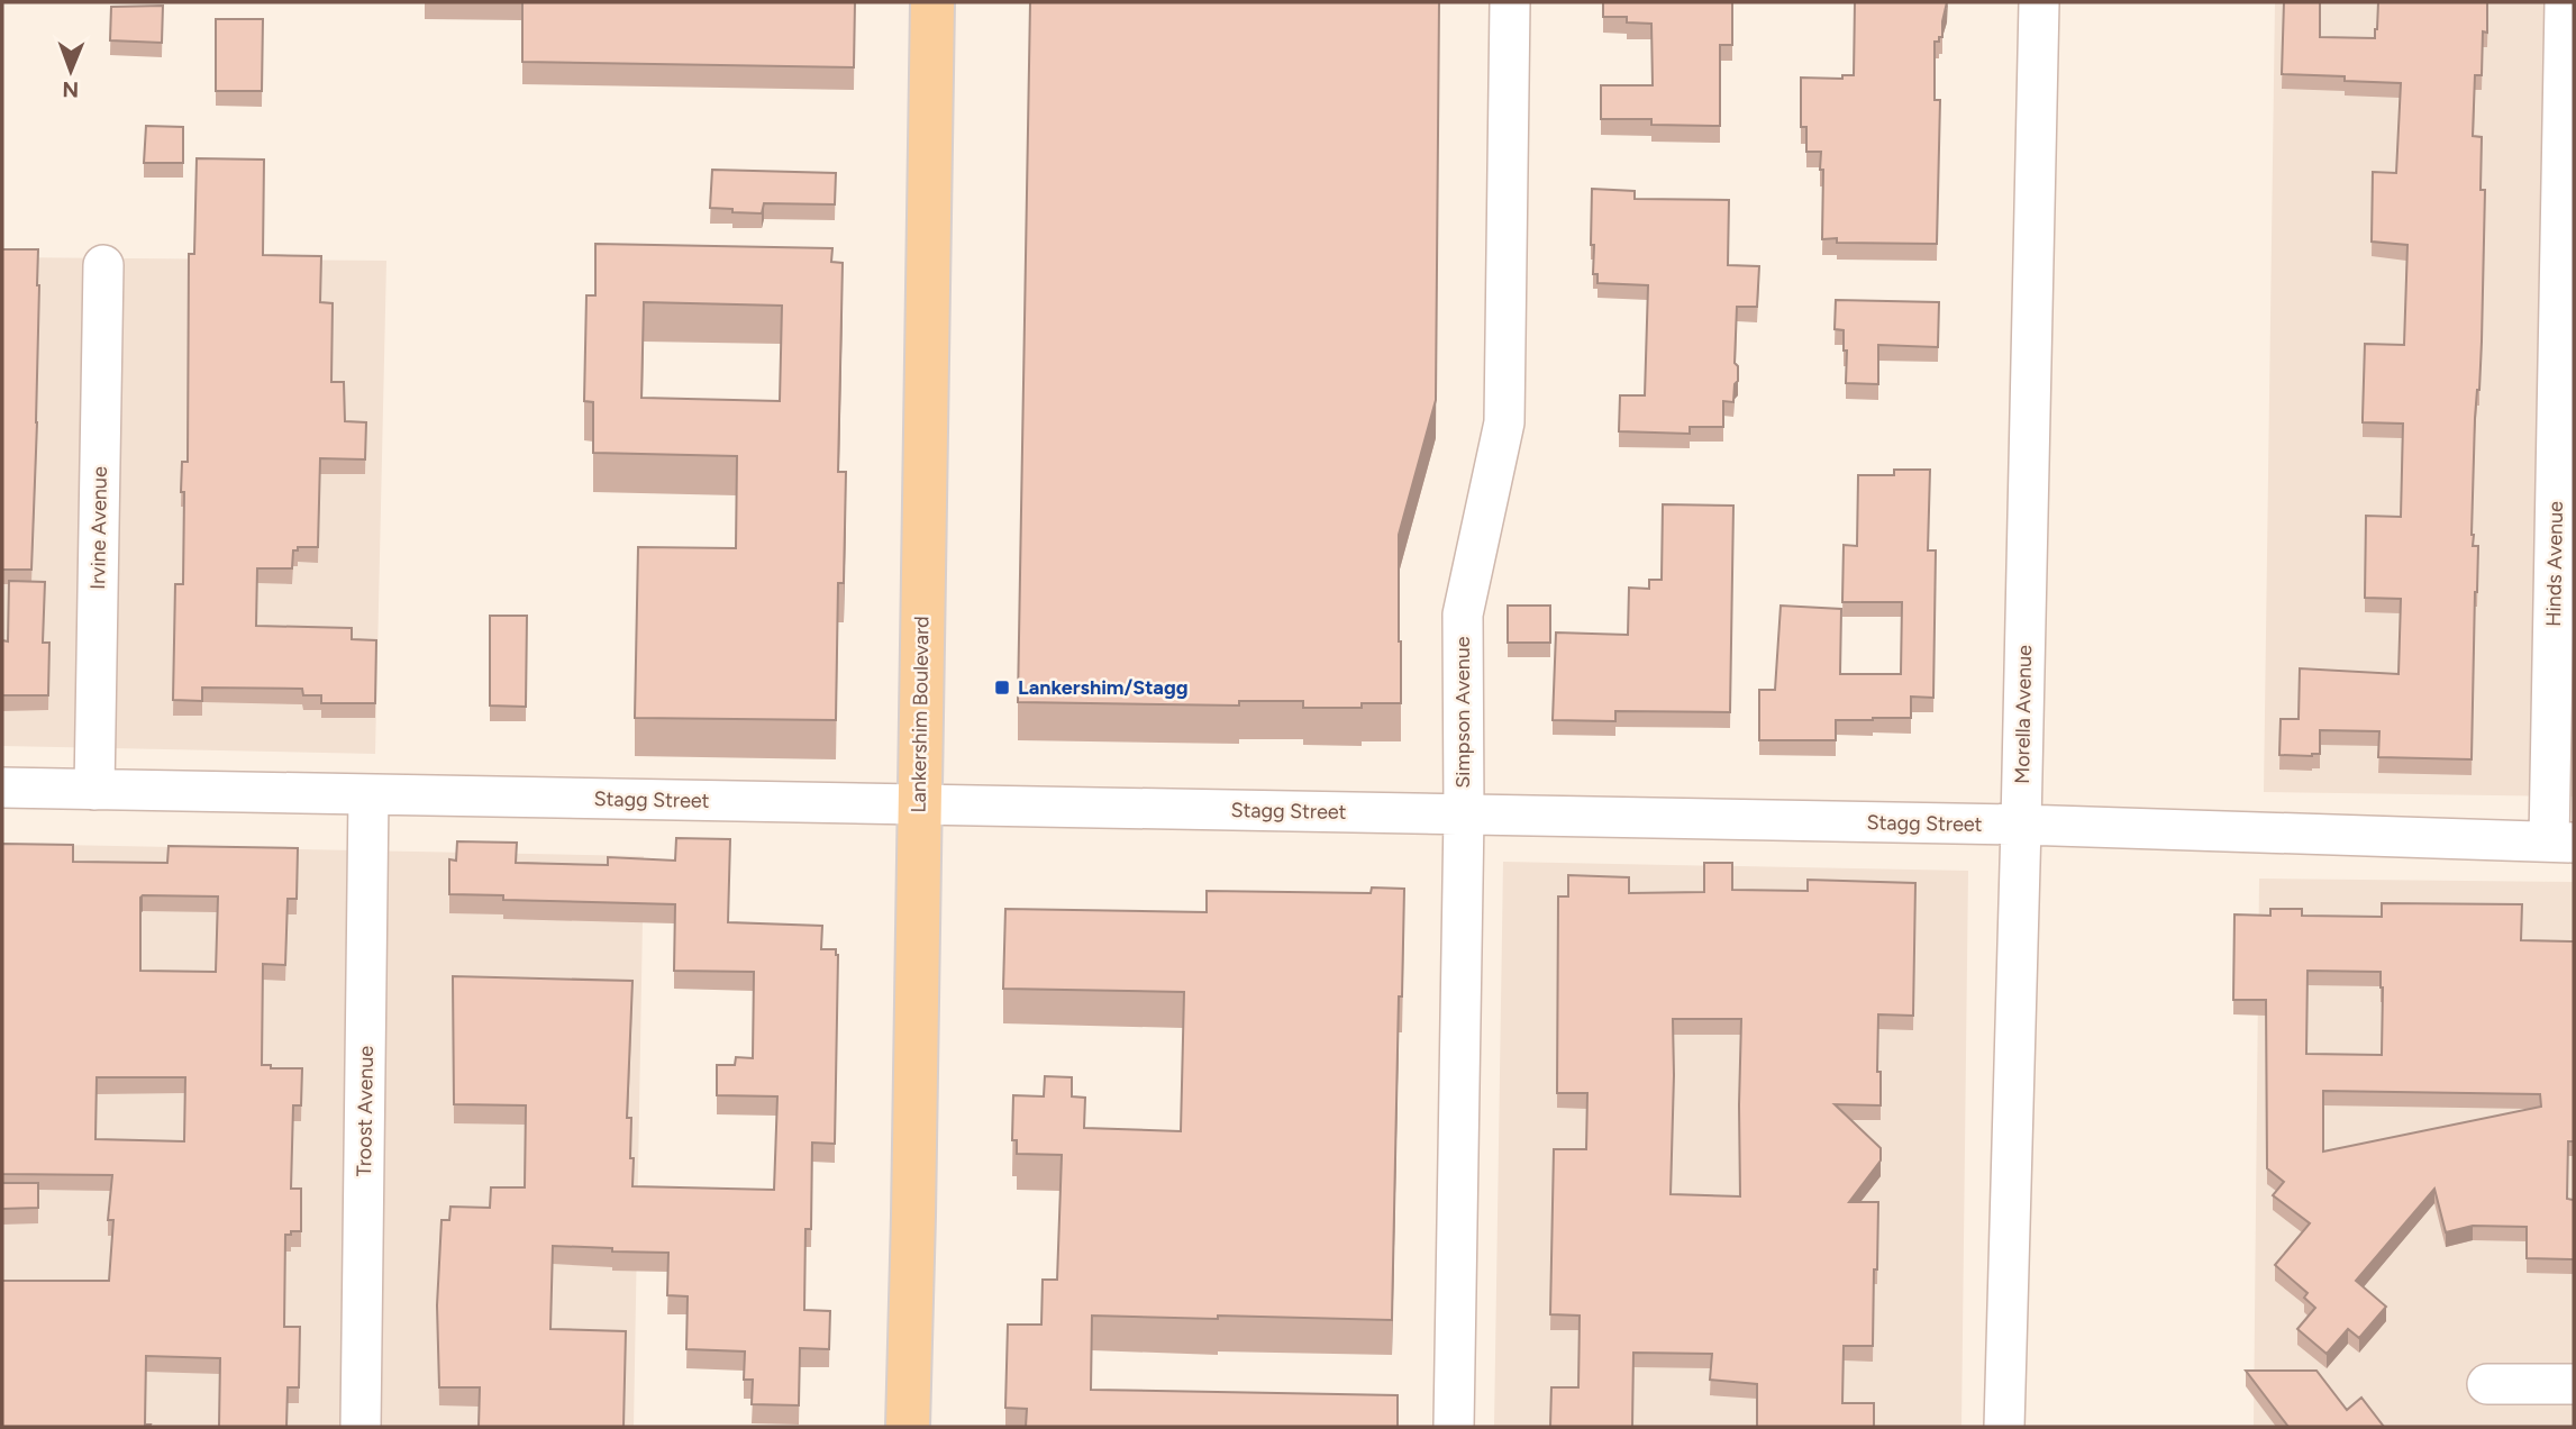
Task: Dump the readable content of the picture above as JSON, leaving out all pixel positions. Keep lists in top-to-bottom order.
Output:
{
  "streets": {
    "main road": ["Lankershim Boulevard"],
    "street": [
      "Irvine Avenue",
      "Hinds Avenue",
      "Simpson Avenue",
      "Morella Avenue",
      "Stagg Street",
      "Troost Avenue"
    ]
  },
  "crossings": [
    ["Irvine Avenue", "Stagg Street"],
    ["Hinds Avenue", "Stagg Street"],
    ["Simpson Avenue", "Stagg Street"],
    ["Lankershim Boulevard", "Stagg Street"],
    ["Morella Avenue", "Stagg Street"],
    ["Stagg Street", "Troost Avenue"]
  ],
  "places": {
    "transit": ["Lankershim/Stagg"]
  },
  "north": "bottom"
}
